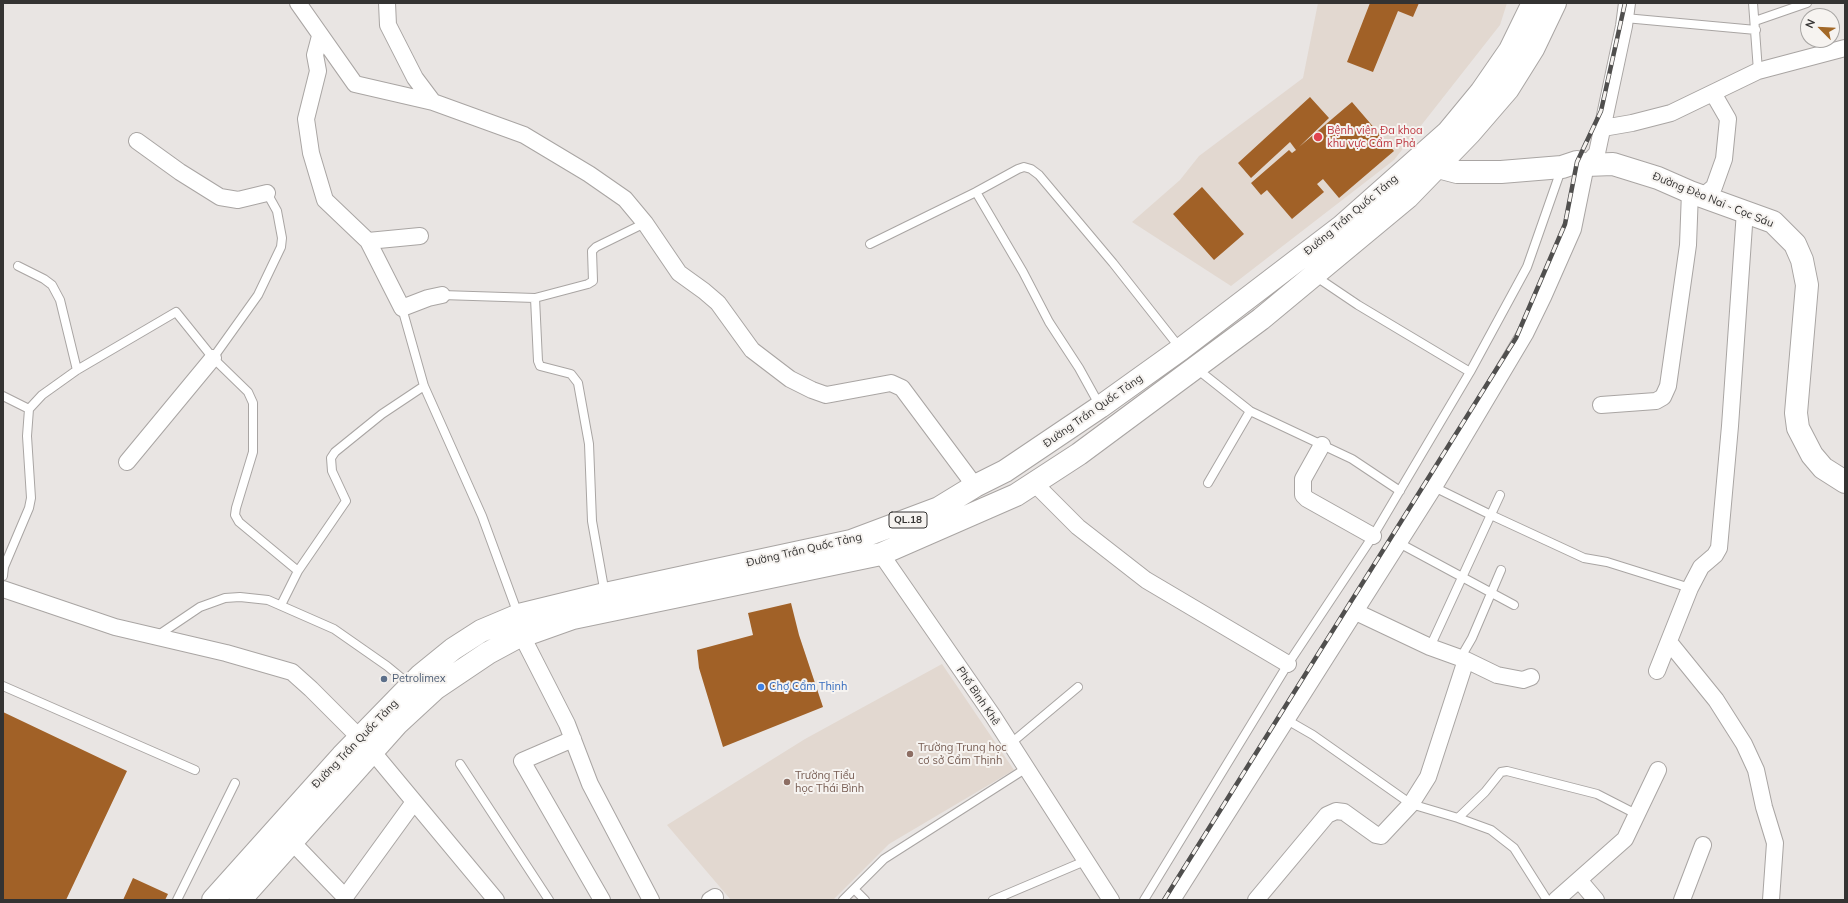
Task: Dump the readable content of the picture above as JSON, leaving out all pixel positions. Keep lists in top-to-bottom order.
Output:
{
  "streets": {
    "main road": ["Đường Đèo Nai - Cọc Sáu", "Đường Trần Quốc Tảng", "QL.18"],
    "street": ["Phố Bình Khê"]
  },
  "crossings": [
    ["Đường Đèo Nai - Cọc Sáu", "Đường Trần Quốc Tảng"],
    ["Đường Trần Quốc Tảng", "Phố Bình Khê"]
  ],
  "places": [
    "Bệnh viện Đa khoa khu vực Cẩm Phả",
    "Petrolimex",
    "Chợ Cẩm Thịnh",
    "Trường Trung học cơ sở Cẩm Thịnh",
    "Trường Tiểu học Thái Bình"
  ],
  "north": "top left"
}
